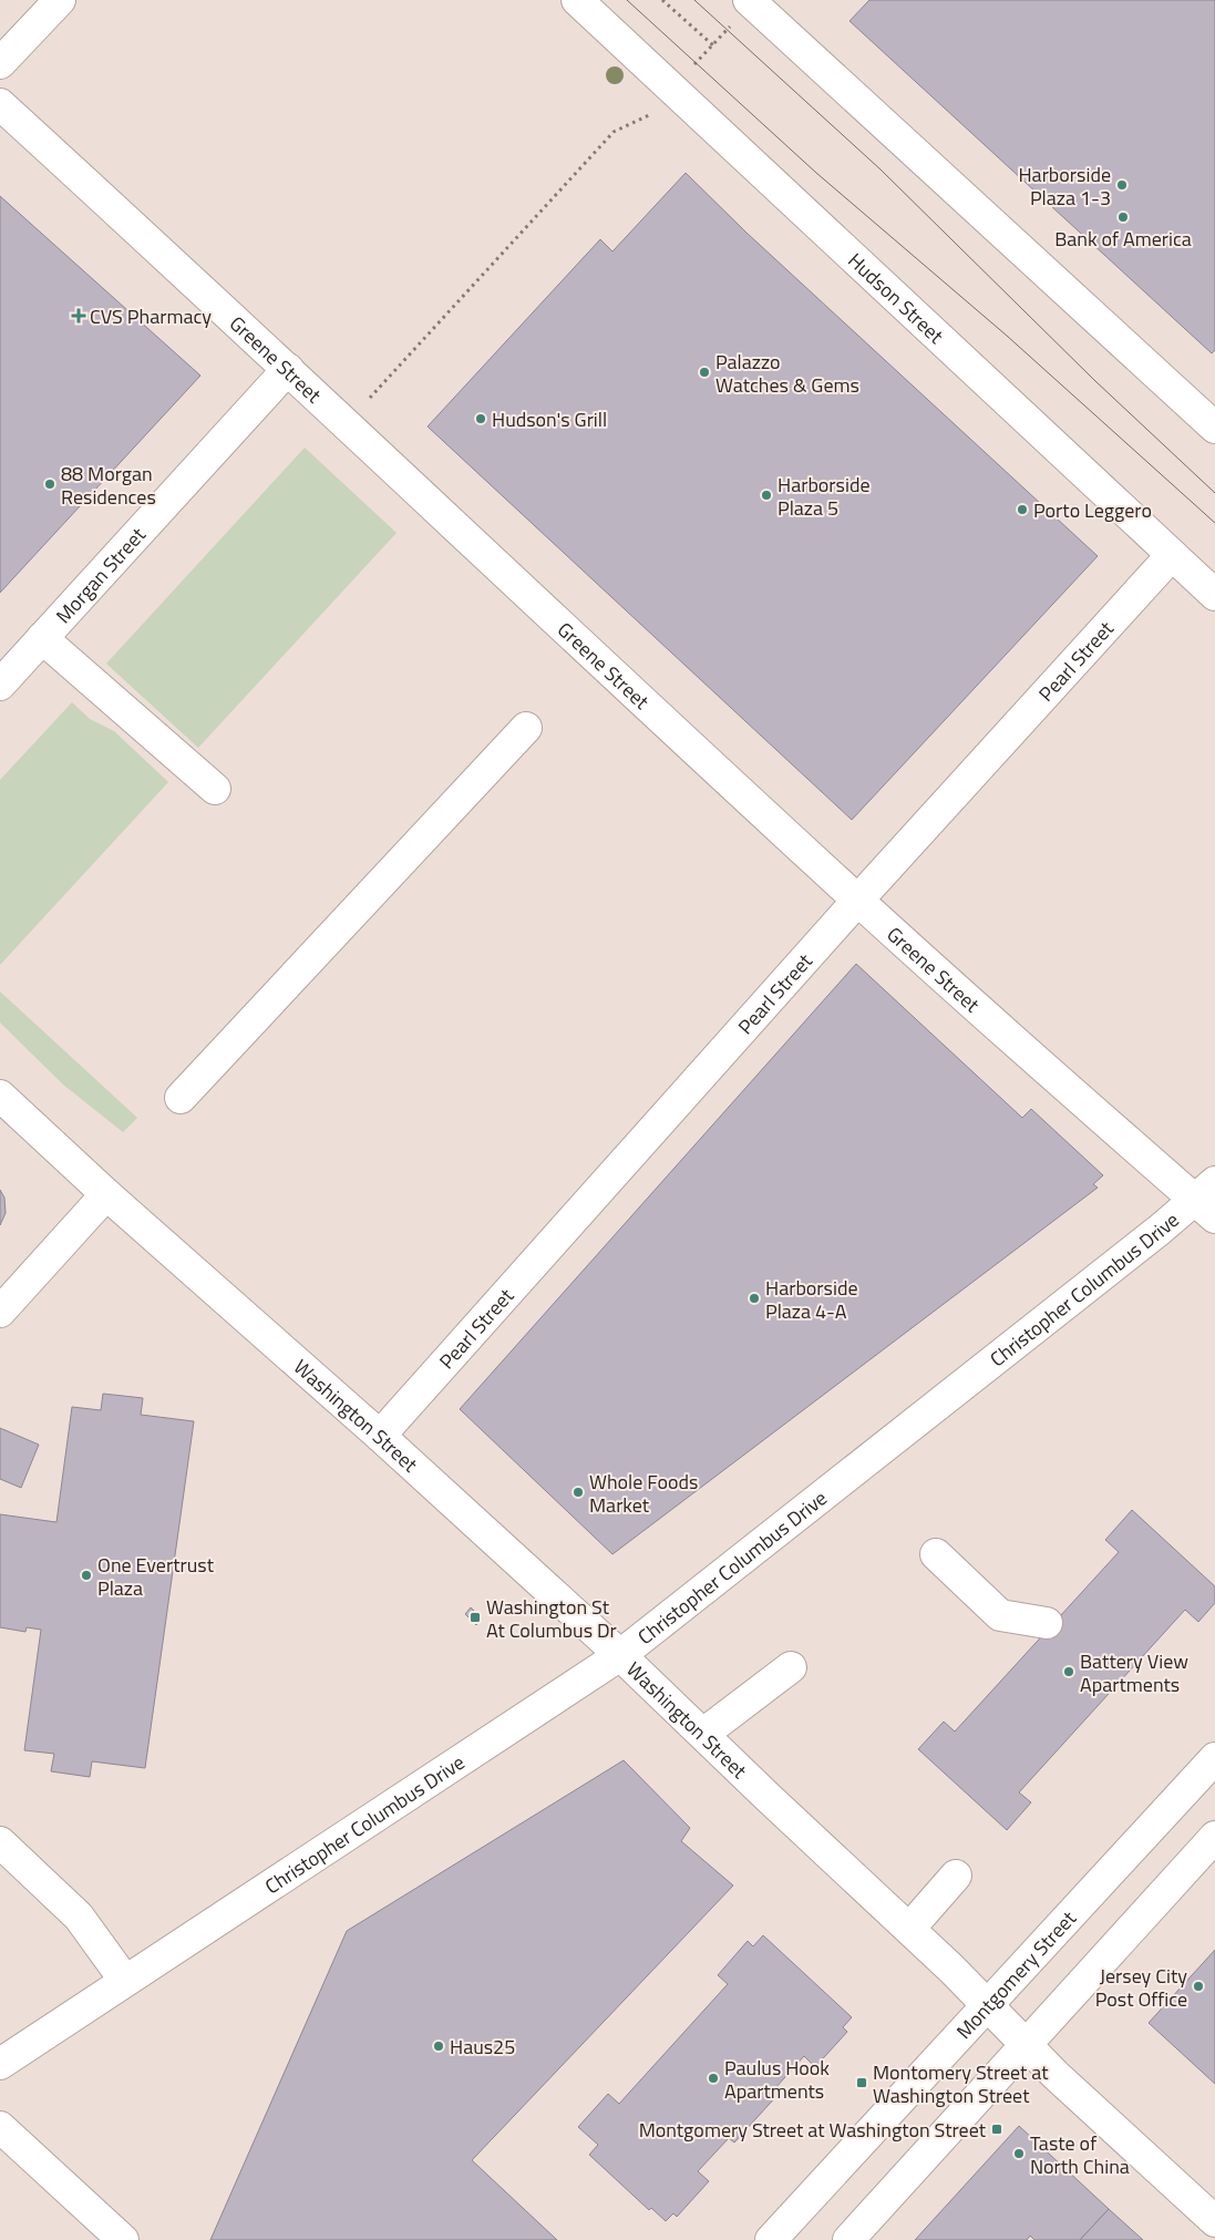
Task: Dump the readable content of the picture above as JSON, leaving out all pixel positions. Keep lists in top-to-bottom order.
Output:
{
  "streets": {
    "street": [
      "Hudson Street",
      "Greene Street",
      "Morgan Street",
      "Pearl Street",
      "Christopher Columbus Drive",
      "Washington Street",
      "Montgomery Street"
    ]
  },
  "crossings": [
    ["Hudson Street", "Pearl Street"],
    ["Greene Street", "Morgan Street"],
    ["Greene Street", "Pearl Street"],
    ["Greene Street", "Christopher Columbus Drive"],
    ["Pearl Street", "Washington Street"],
    ["Christopher Columbus Drive", "Washington Street"],
    ["Washington Street", "Montgomery Street"]
  ],
  "places": {
    "other": [
      "Harborside Plaza 1-3",
      "Bank of America",
      "Palazzo Watches & Gems",
      "Hudson's Grill",
      "88 Morgan Residences",
      "Harborside Plaza 5",
      "Porto Leggero",
      "Harborside Plaza 4-A",
      "Whole Foods Market",
      "One Evertrust Plaza",
      "Battery View Apartments",
      "Jersey City Post Office",
      "Haus25",
      "Paulus Hook Apartments",
      "Taste of North China"
    ],
    "health": ["CVS Pharmacy"],
    "transit": ["Washington St At Columbus Dr", "Montomery Street at Washington Street", "Montgomery Street at Washington Street"]
  }
}
